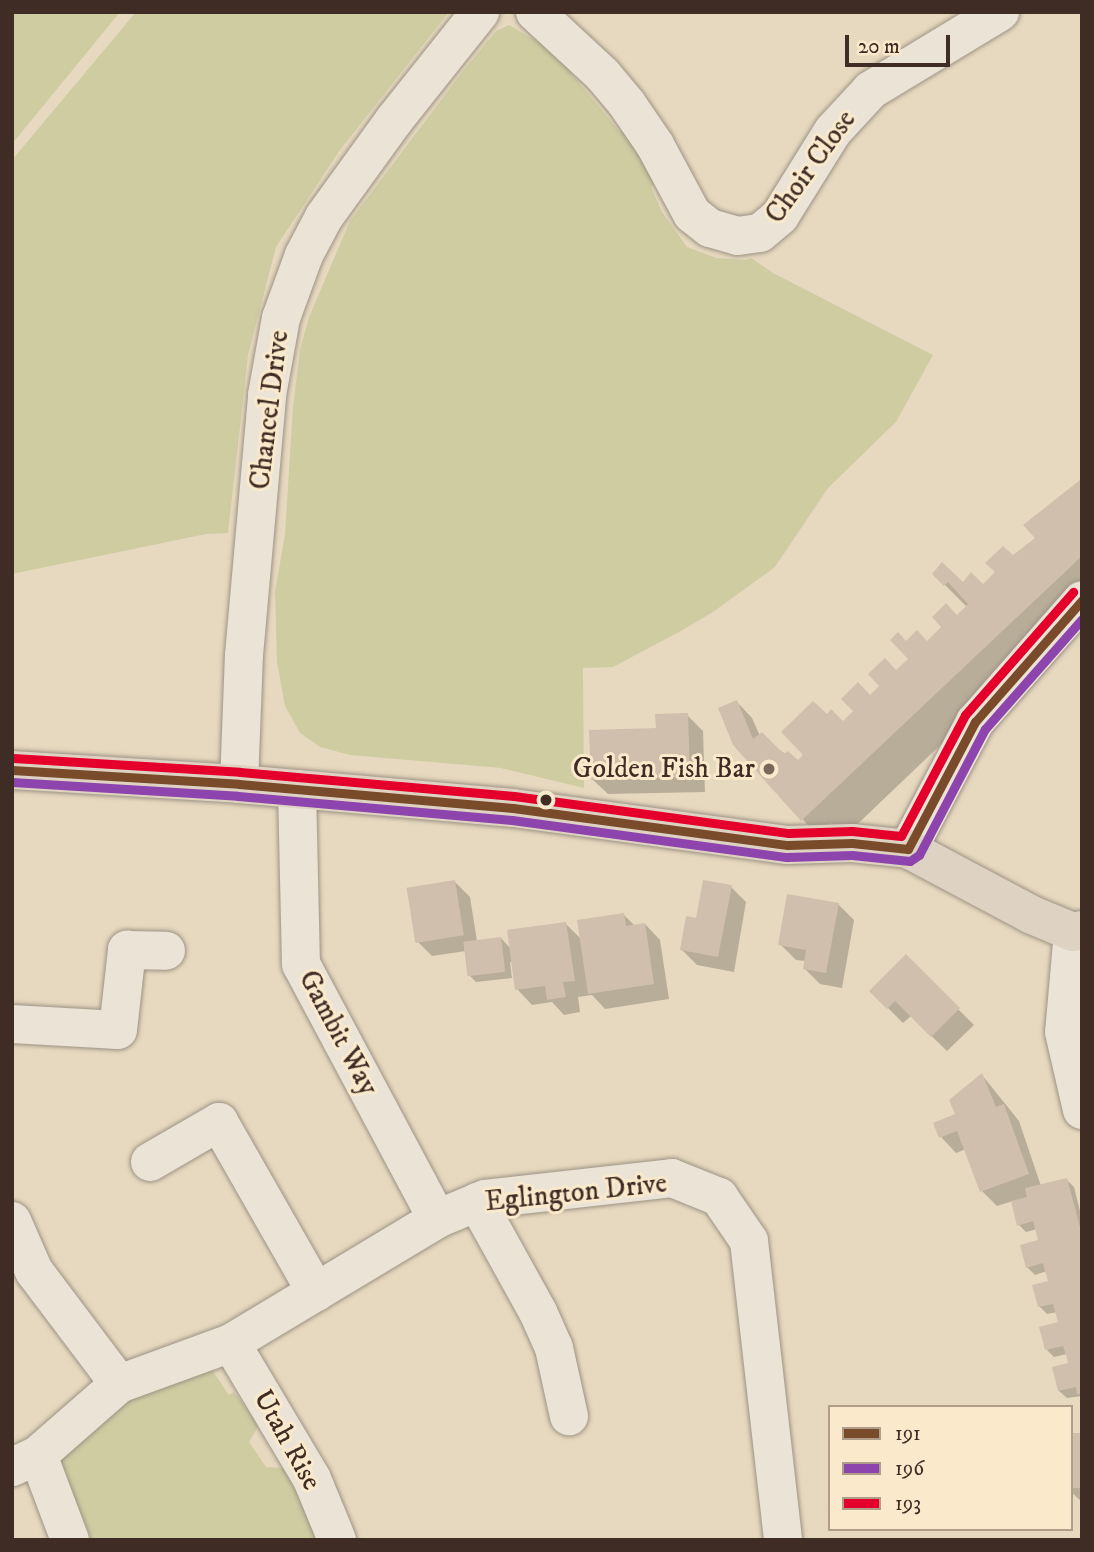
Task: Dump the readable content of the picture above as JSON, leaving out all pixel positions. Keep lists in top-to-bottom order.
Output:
{
  "streets": {
    "street": [
      "Choir Close",
      "Chancel Drive",
      "Gambit Way",
      "Eglington Drive",
      "Utah Rise"
    ]
  },
  "crossings": [
    ["Gambit Way", "Eglington Drive"],
    ["Eglington Drive", "Utah Rise"]
  ],
  "places": ["Golden Fish Bar"],
  "lines": ["transit line 193", "transit line 191", "transit line 196"],
  "legend": ["191", "196", "193"],
  "scale_bar": "20 m"
}
